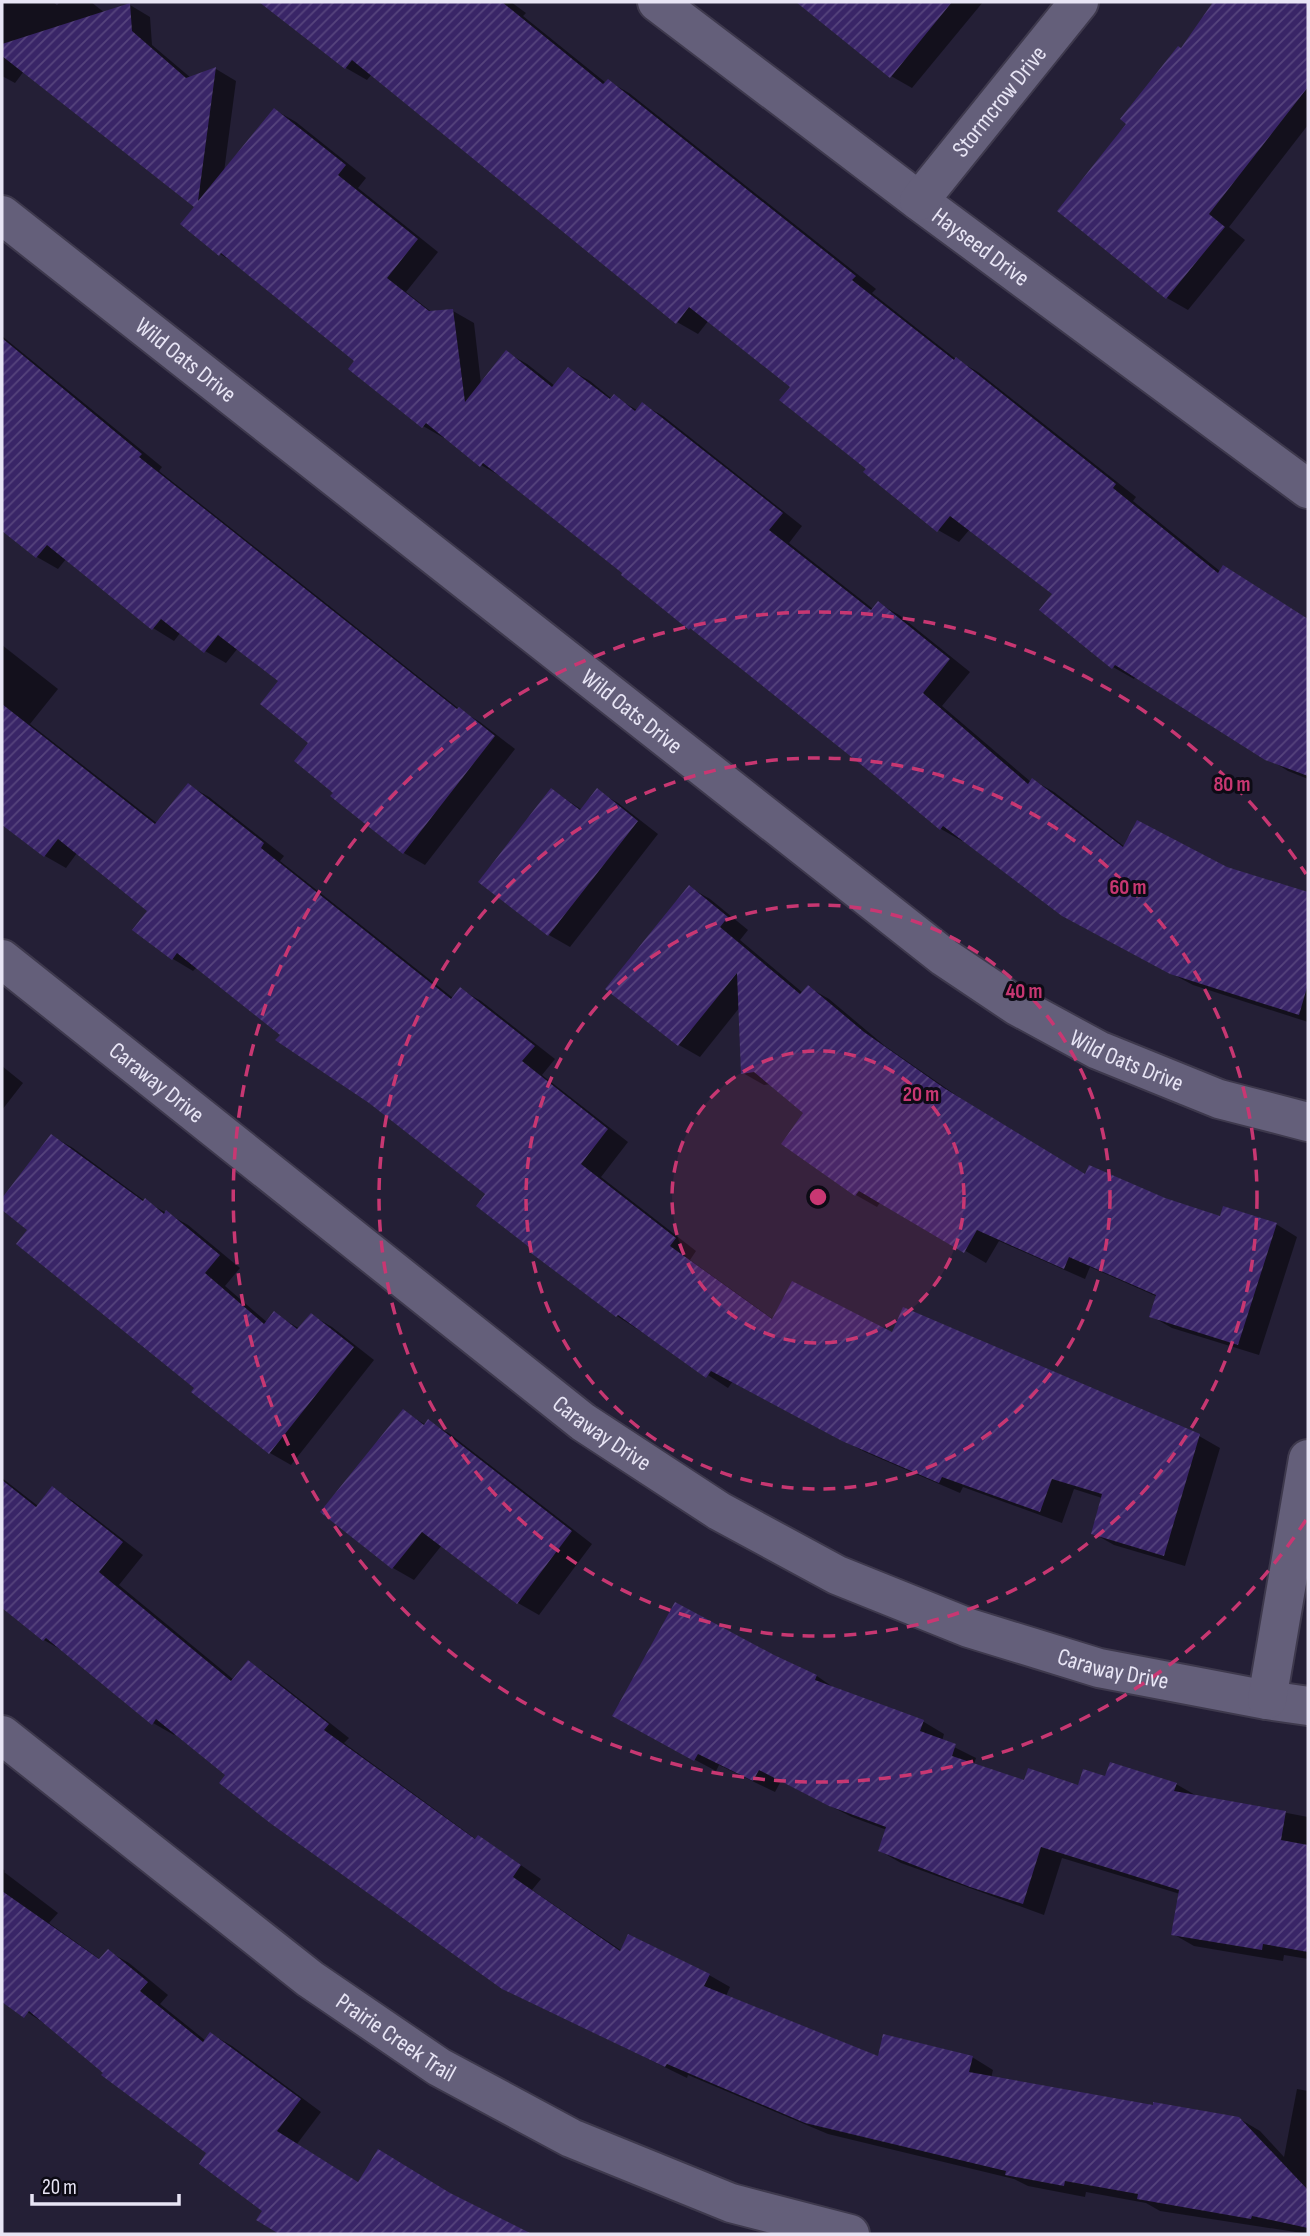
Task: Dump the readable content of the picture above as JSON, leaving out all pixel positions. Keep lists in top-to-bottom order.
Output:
{
  "streets": {
    "street": [
      "Stormcrow Drive",
      "Hayseed Drive",
      "Wild Oats Drive",
      "Caraway Drive",
      "Prairie Creek Trail"
    ]
  },
  "crossings": [
    ["Stormcrow Drive", "Hayseed Drive"]
  ],
  "scale_bar": "20 m",
  "rings": [
    "80 m",
    "60 m",
    "40 m",
    "20 m"
  ]
}
